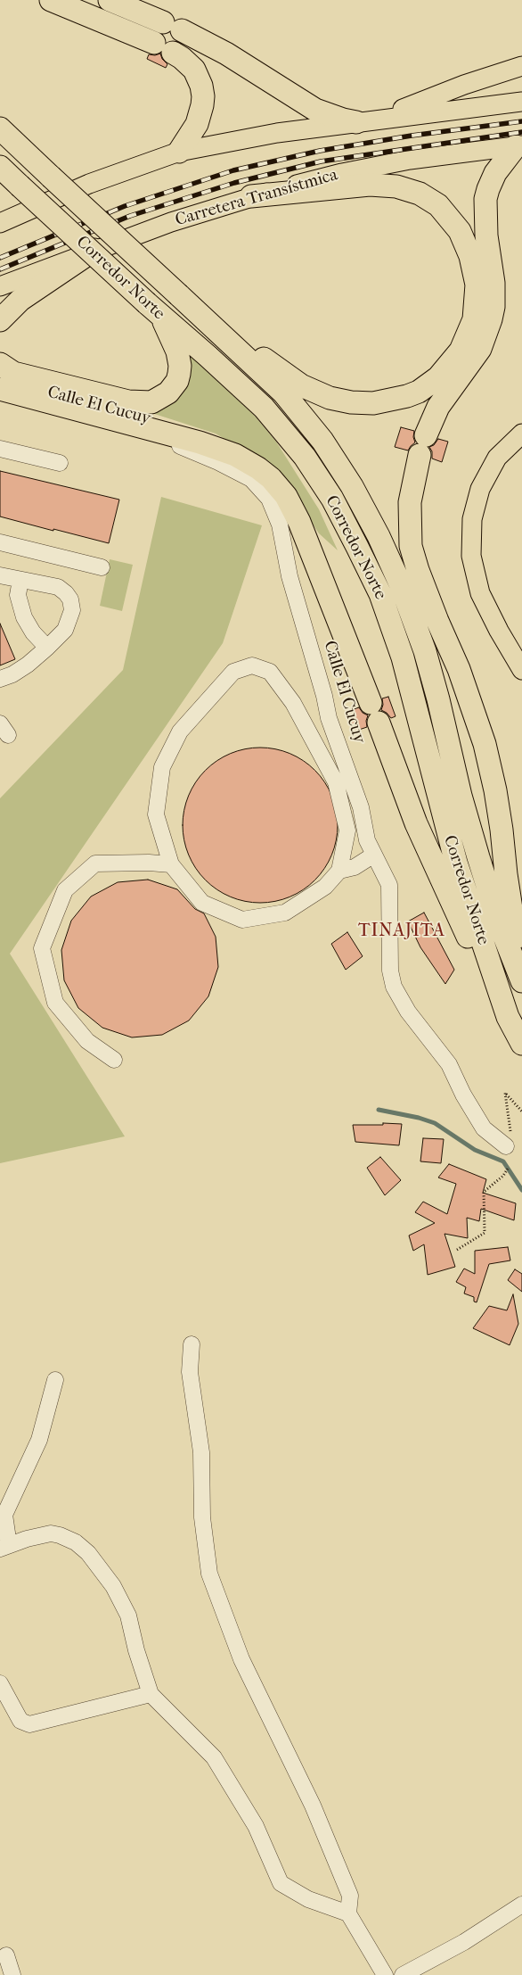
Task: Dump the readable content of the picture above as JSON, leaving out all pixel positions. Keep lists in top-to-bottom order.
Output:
{
  "streets": {
    "highway": ["Corredor Norte"],
    "main road": ["Carretera Transístmica"],
    "street": ["Calle El Cucuy"]
  },
  "districts": ["TINAJITA"]
}
